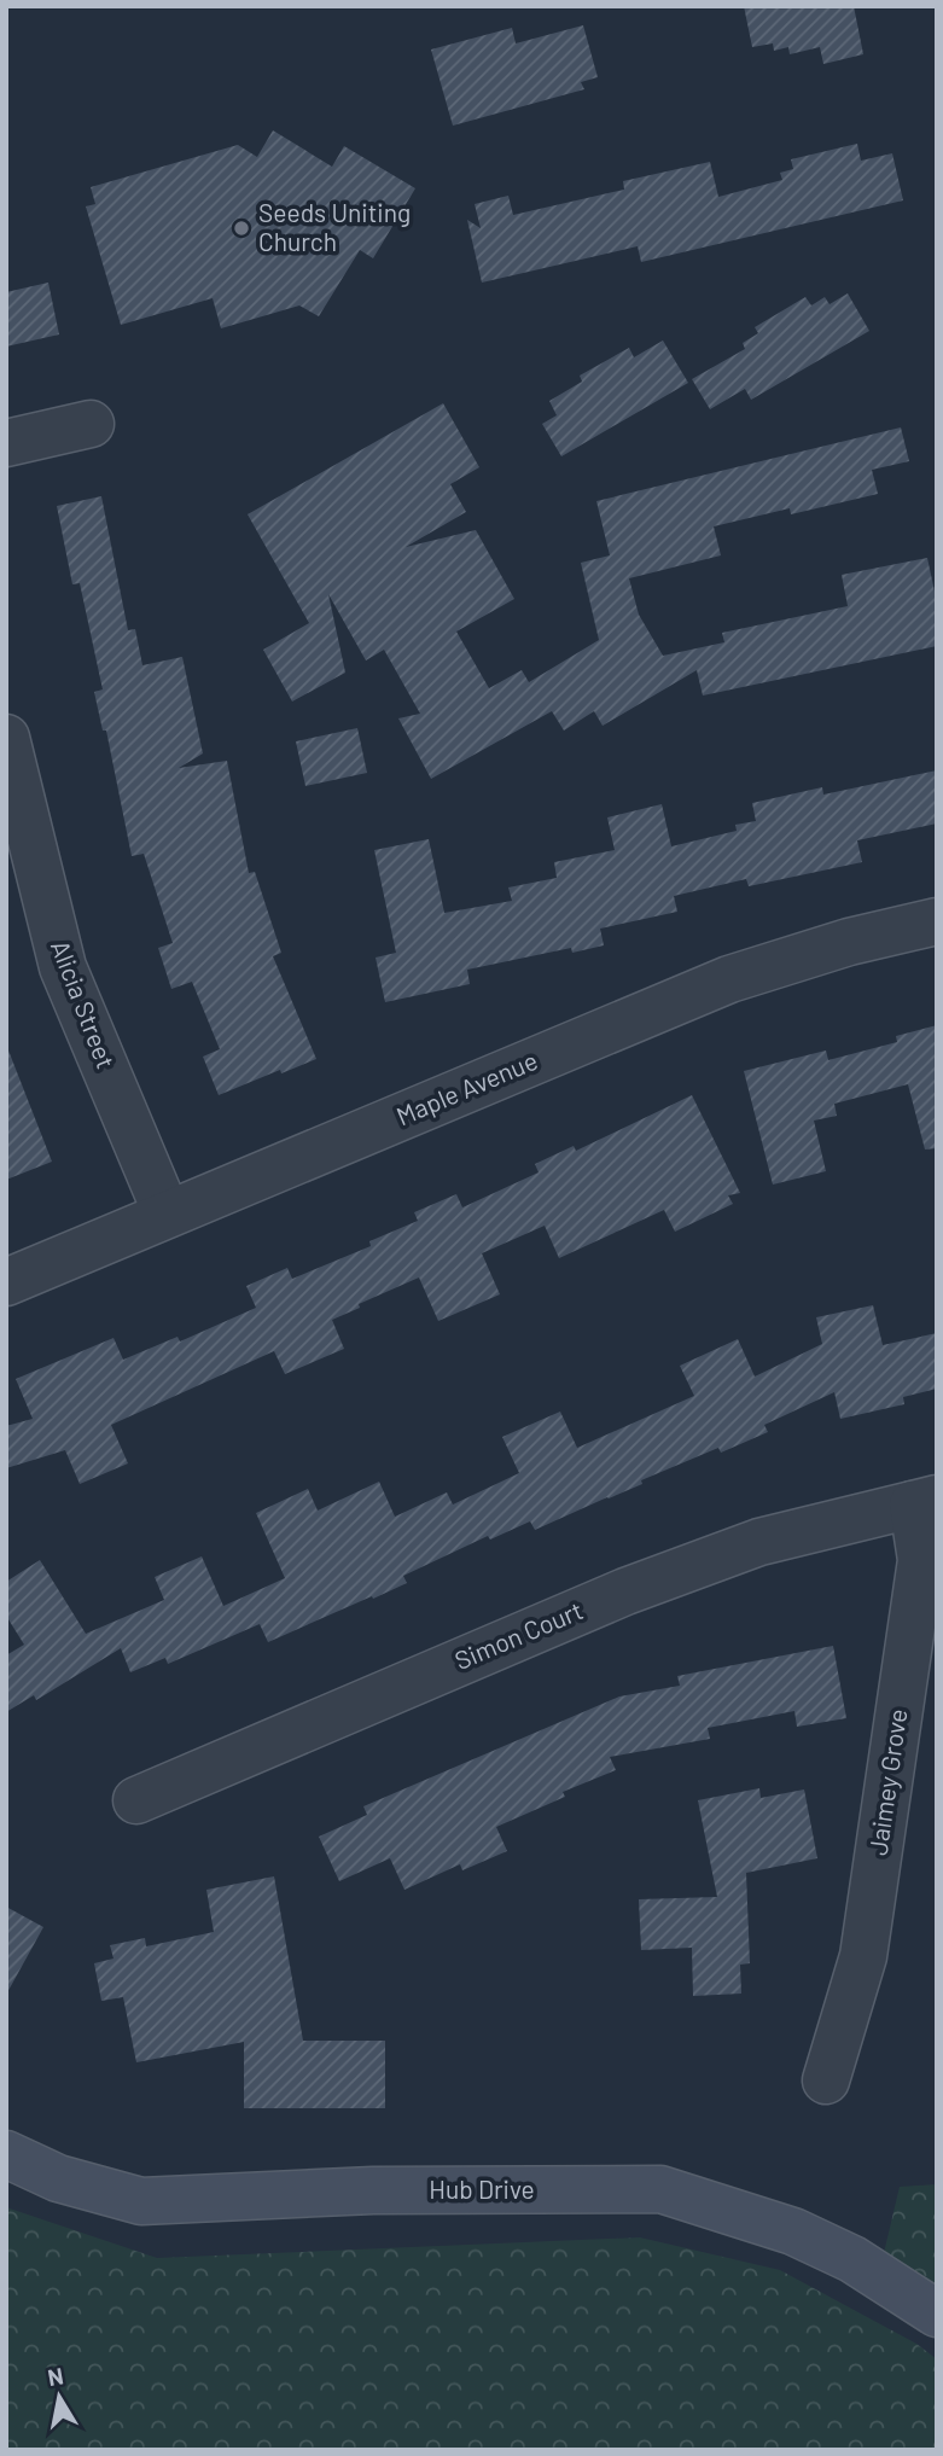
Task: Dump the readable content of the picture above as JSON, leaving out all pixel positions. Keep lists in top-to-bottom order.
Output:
{
  "streets": {
    "street": [
      "Alicia Street",
      "Maple Avenue",
      "Simon Court",
      "Jaimey Grove",
      "Hub Drive"
    ]
  },
  "crossings": [
    ["Alicia Street", "Maple Avenue"],
    ["Simon Court", "Jaimey Grove"]
  ],
  "places": ["Seeds Uniting Church"],
  "north": "top"
}
